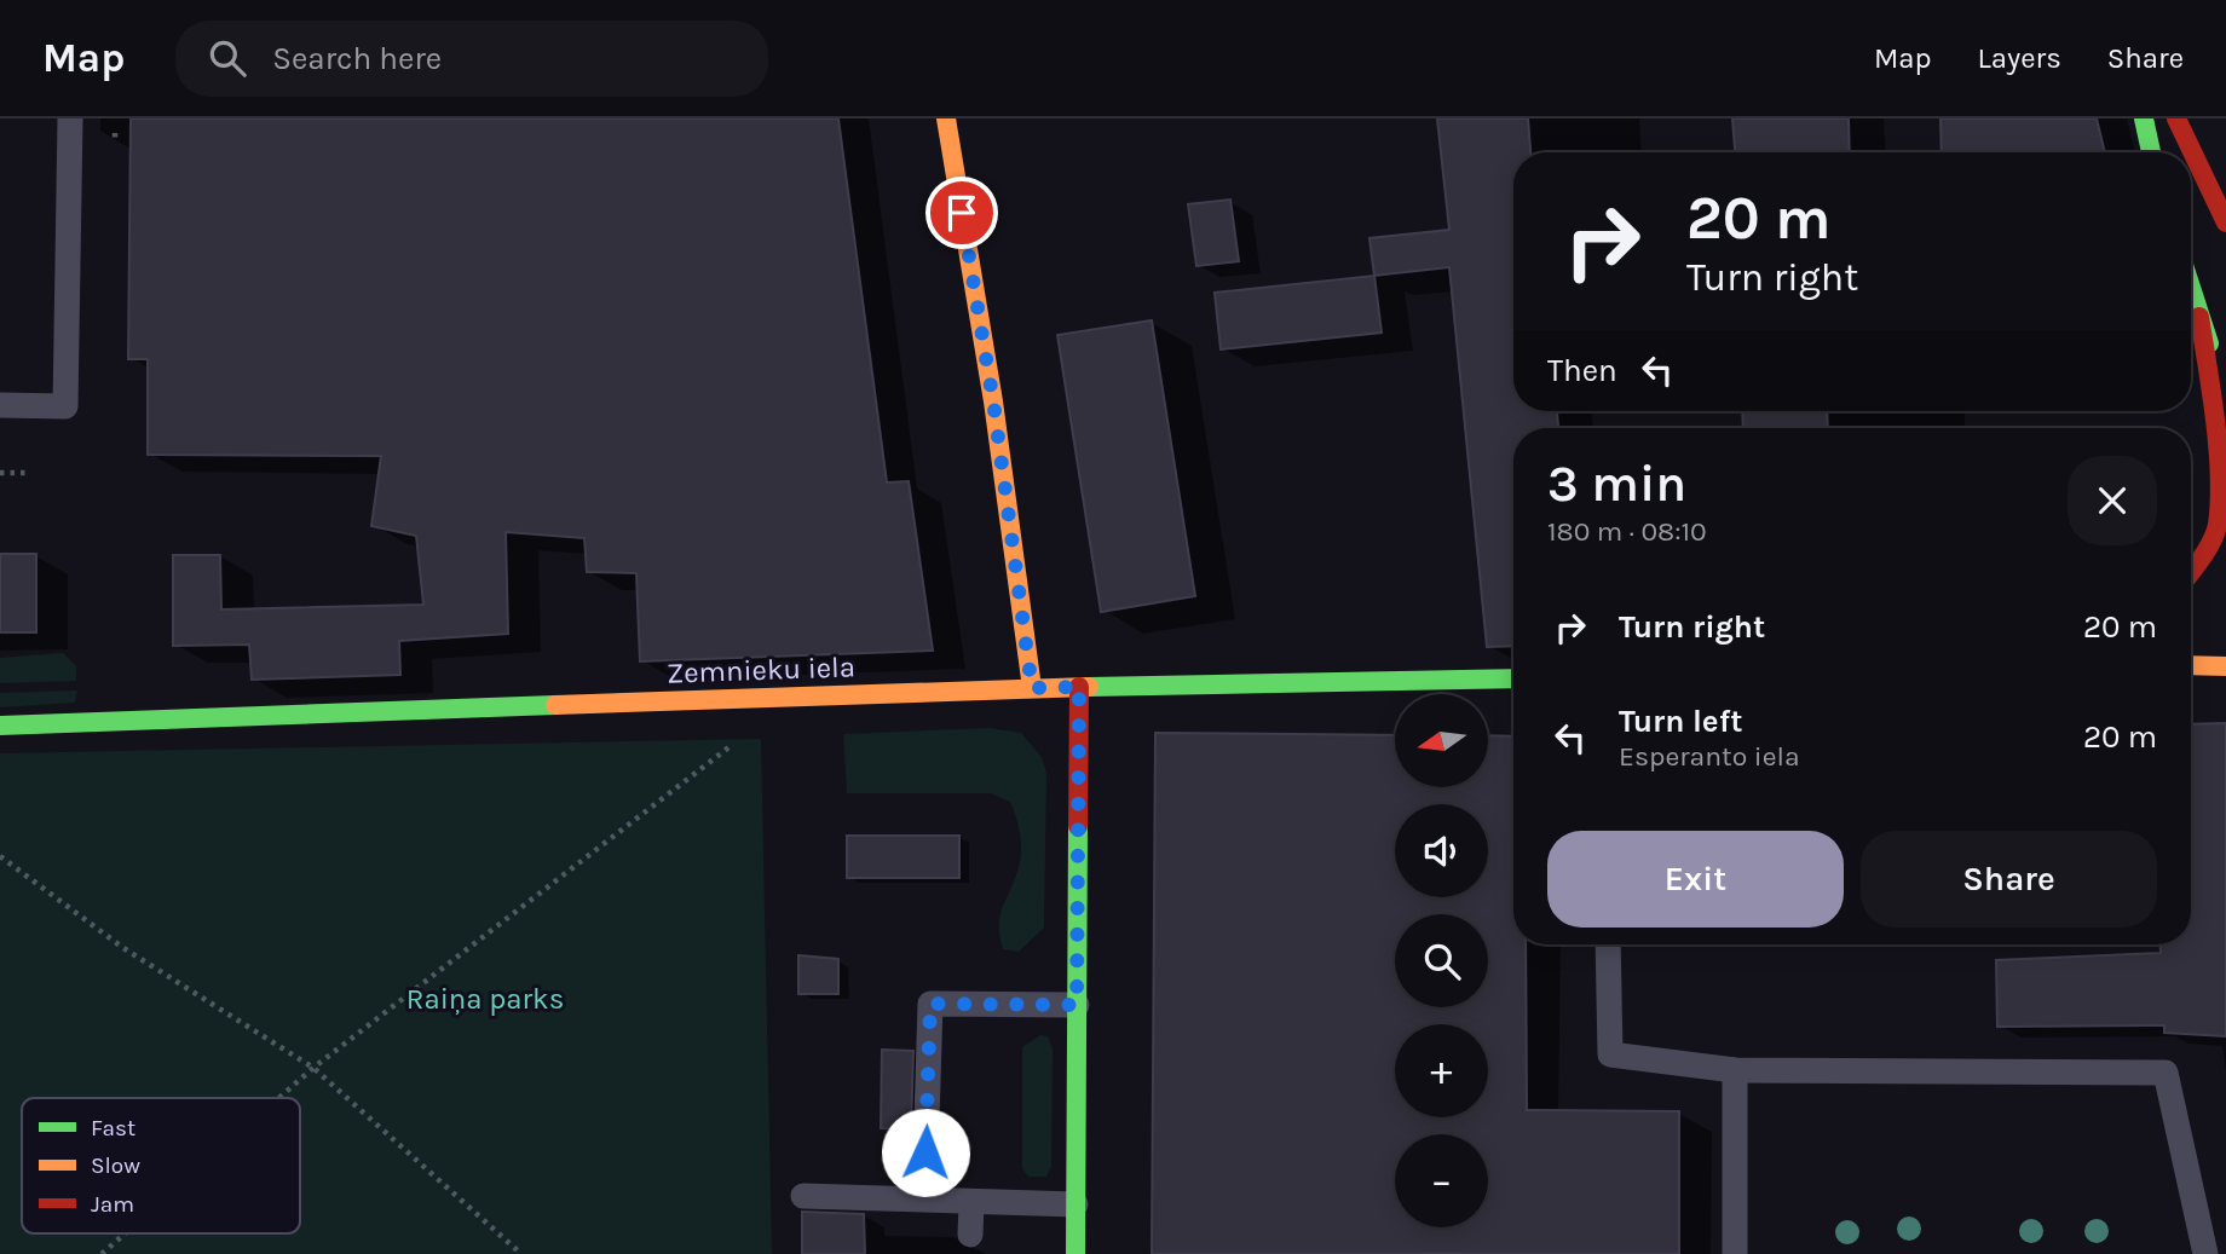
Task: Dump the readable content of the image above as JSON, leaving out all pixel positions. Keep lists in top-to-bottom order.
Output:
{
  "streets": {
    "main road": ["Zemnieku iela"]
  },
  "parks": ["Raiņa parks"],
  "legend": ["Fast", "Slow", "Jam"],
  "north": "left",
  "page": {
    "header": "Map",
    "search": "Search here",
    "nav": ["Map", "Layers", "Share"],
    "turn": ["20 m", "Turn right"],
    "then": "Then",
    "heading": ["3 min", "180 m · 08:10"],
    "list": [
      {
        "name": "Turn right",
        "value": "20 m"
      },
      {
        "name": "Turn left",
        "note": "Esperanto iela",
        "value": "20 m"
      }
    ],
    "map_buttons": ["+", "−"],
    "buttons": ["Exit", "Share"]
  }
}
